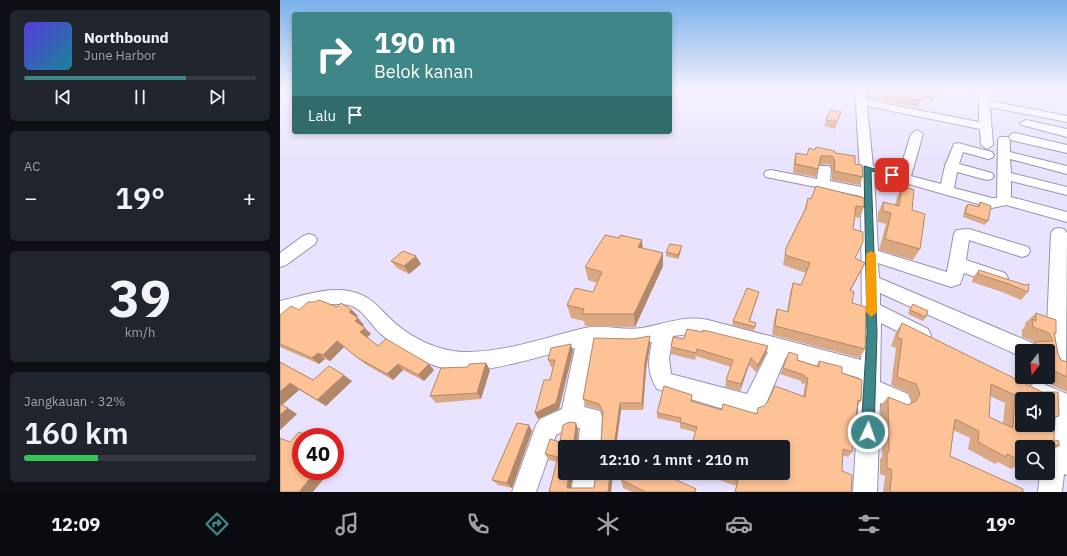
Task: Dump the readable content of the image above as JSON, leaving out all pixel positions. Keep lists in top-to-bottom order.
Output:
{
  "north": "bottom",
  "page": {
    "turn": ["190 m", "Belok kanan"],
    "song": ["Northbound", "June Harbor"],
    "then": "Lalu",
    "tile": [
      "AC",
      ["39", "km/h"],
      ["Jangkauan · 32%", "160 km"]
    ],
    "heat": ["−", "19°", "+"],
    "limit": "40",
    "trip": "12:10 · 1 mnt · 210 m",
    "tabs": ["12:09", "19°"]
  }
}
